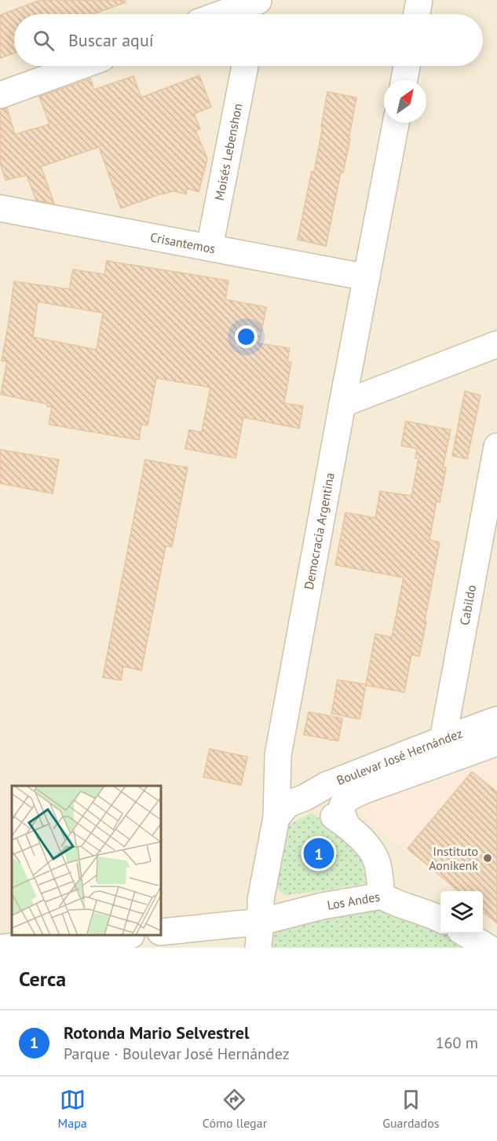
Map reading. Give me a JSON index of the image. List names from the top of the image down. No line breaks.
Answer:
{"streets":{"street":["Moisés Lebenshon","Crisantemos","Democracia Argentina","Cabildo","Boulevar José Hernández","Los Andes"]},"crossings":[["Moisés Lebenshon","Crisantemos"],["Crisantemos","Democracia Argentina"],["Democracia Argentina","Boulevar José Hernández"],["Democracia Argentina","Los Andes"],["Cabildo","Boulevar José Hernández"]],"places":["Instituto Aonikenk"],"north":"top right","page":{"search":"Buscar aquí","pins":"1","heading":"Cerca","list":[{"mark":"1","name":"Rotonda Mario Selvestrel","note":"Parque · Boulevar José Hernández","value":"160 m"}],"nav":["Mapa","Cómo llegar","Guardados"]}}
